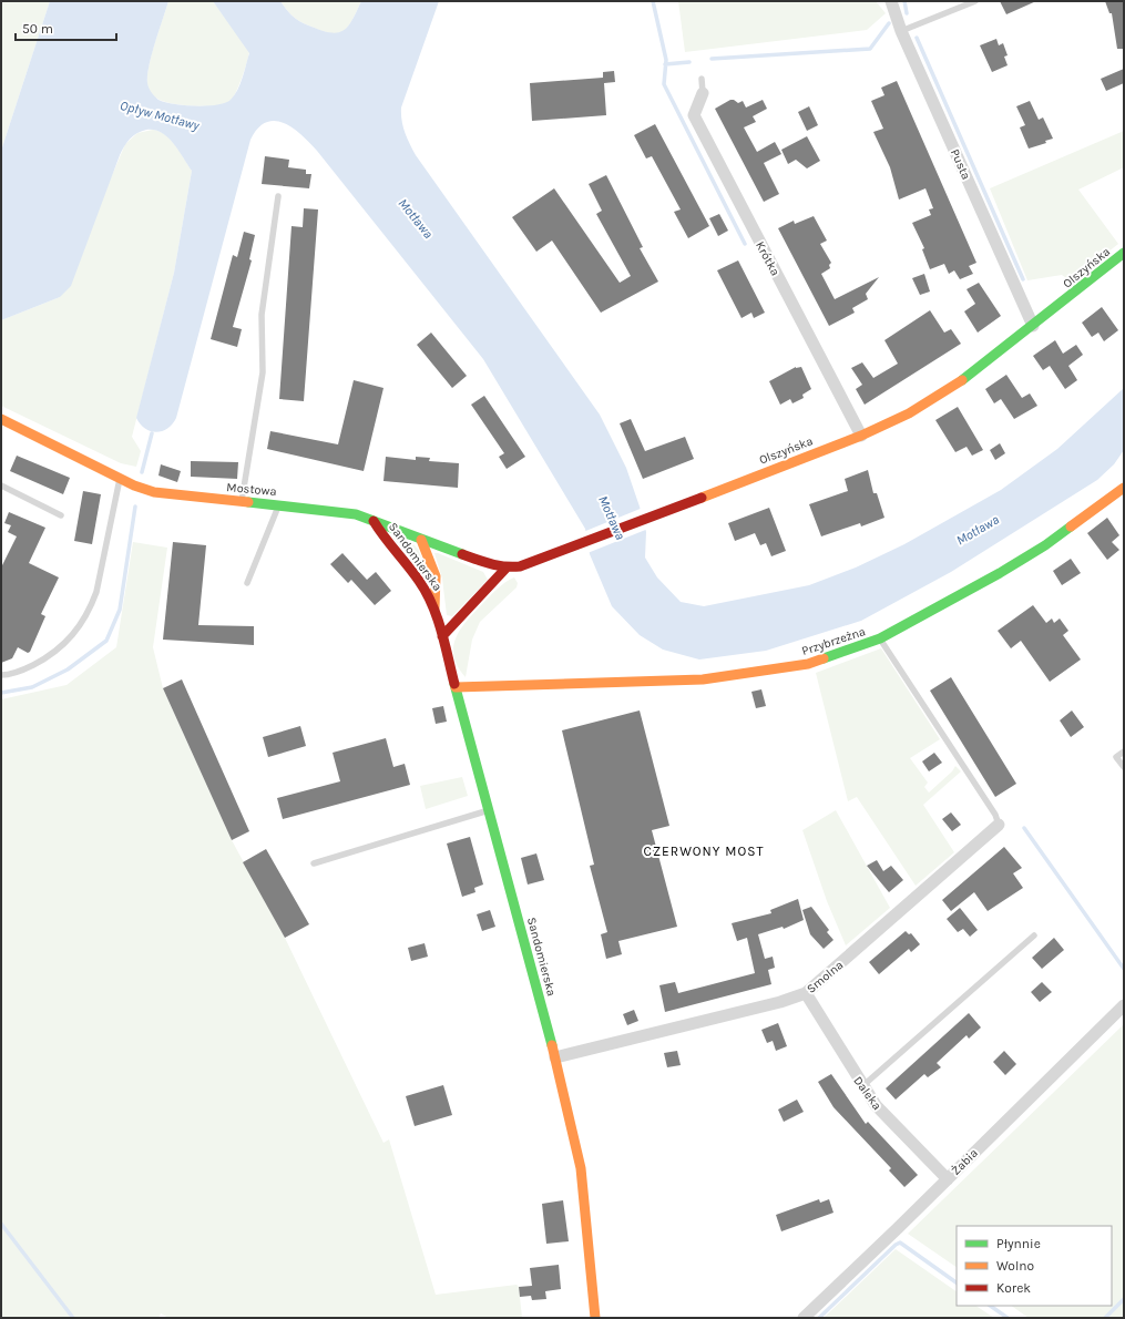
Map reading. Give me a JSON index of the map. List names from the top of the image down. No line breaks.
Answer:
{"streets":{"street":["Pusta","Krótka","Olszyńska","Mostowa","Sandomierska","Przybrzeżna","Smolna","Daleka","Żabia"]},"crossings":[["Pusta","Olszyńska"],["Krótka","Olszyńska"],["Olszyńska","Mostowa"],["Mostowa","Sandomierska"],["Sandomierska","Przybrzeżna"],["Sandomierska","Smolna"],["Smolna","Daleka"],["Daleka","Żabia"]],"districts":["CZERWONY MOST"],"water":["Opływ Motławy","Motława"],"legend":["Płynnie","Wolno","Korek"],"scale_bar":"50 m"}
